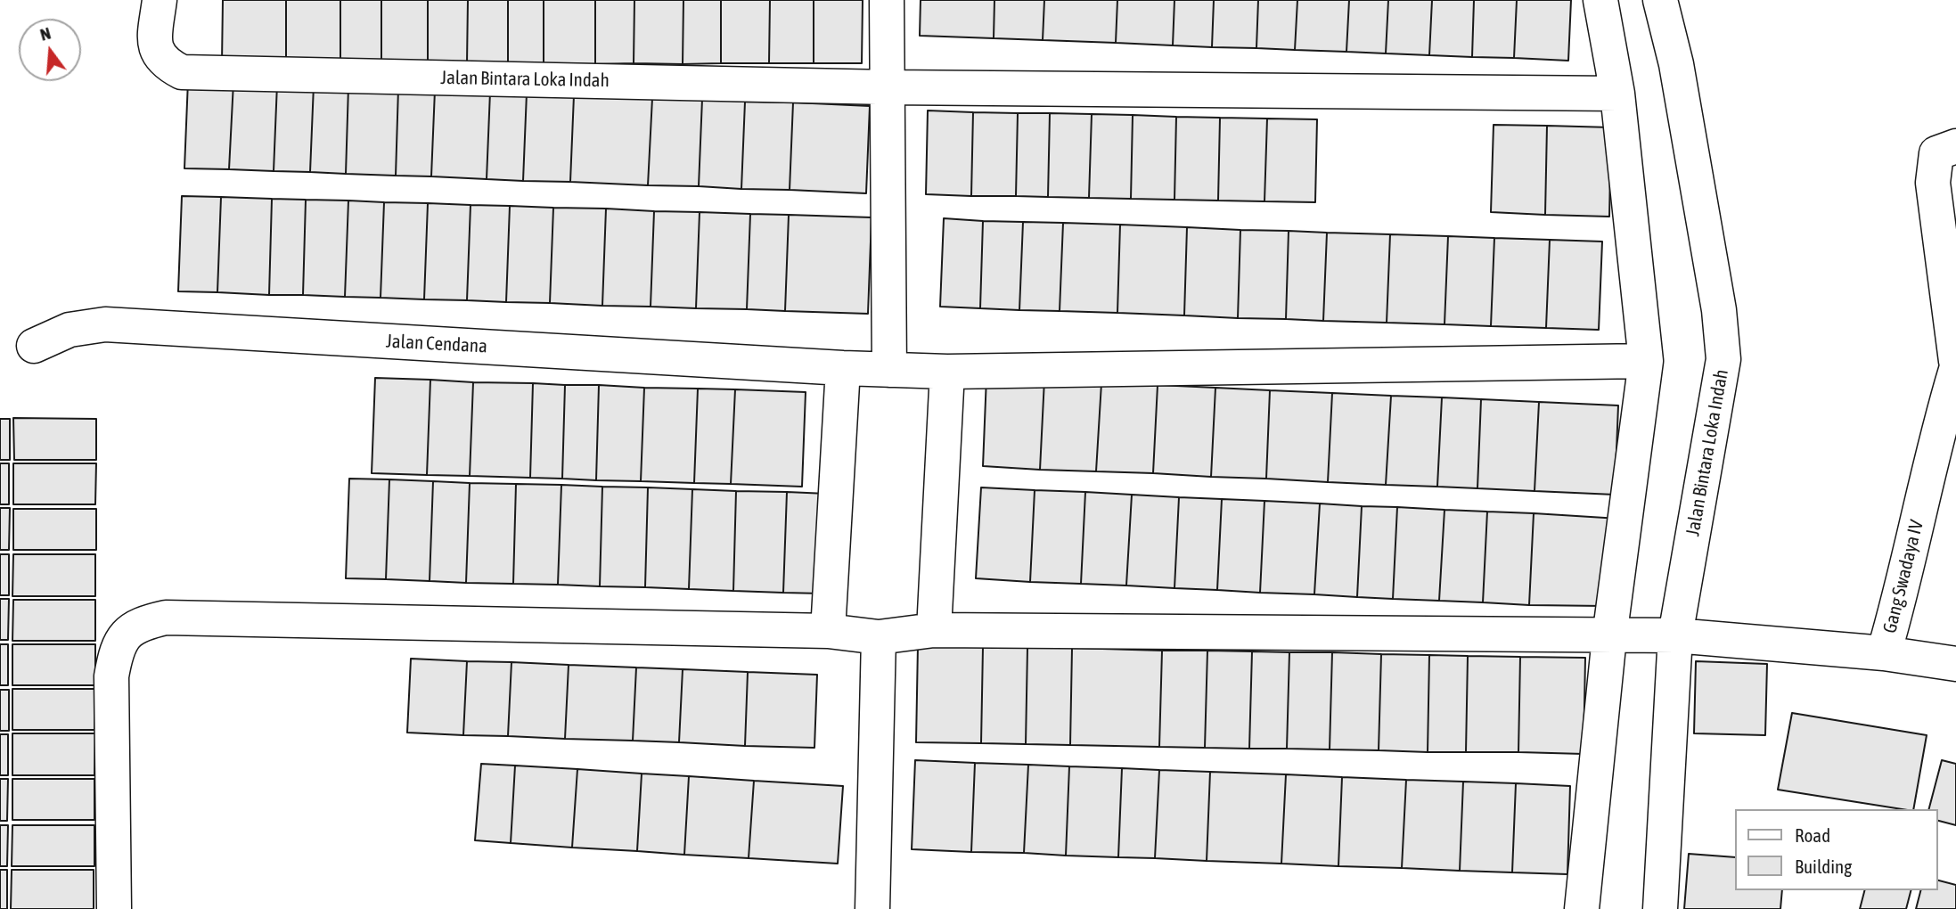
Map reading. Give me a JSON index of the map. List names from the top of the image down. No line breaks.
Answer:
{"streets":{"street":["Jalan Bintara Loka Indah","Jalan Cendana","Gang Swadaya IV"]},"crossings":[["Jalan Bintara Loka Indah","Gang Swadaya IV"]],"legend":["Road","Building"],"north":"top"}
